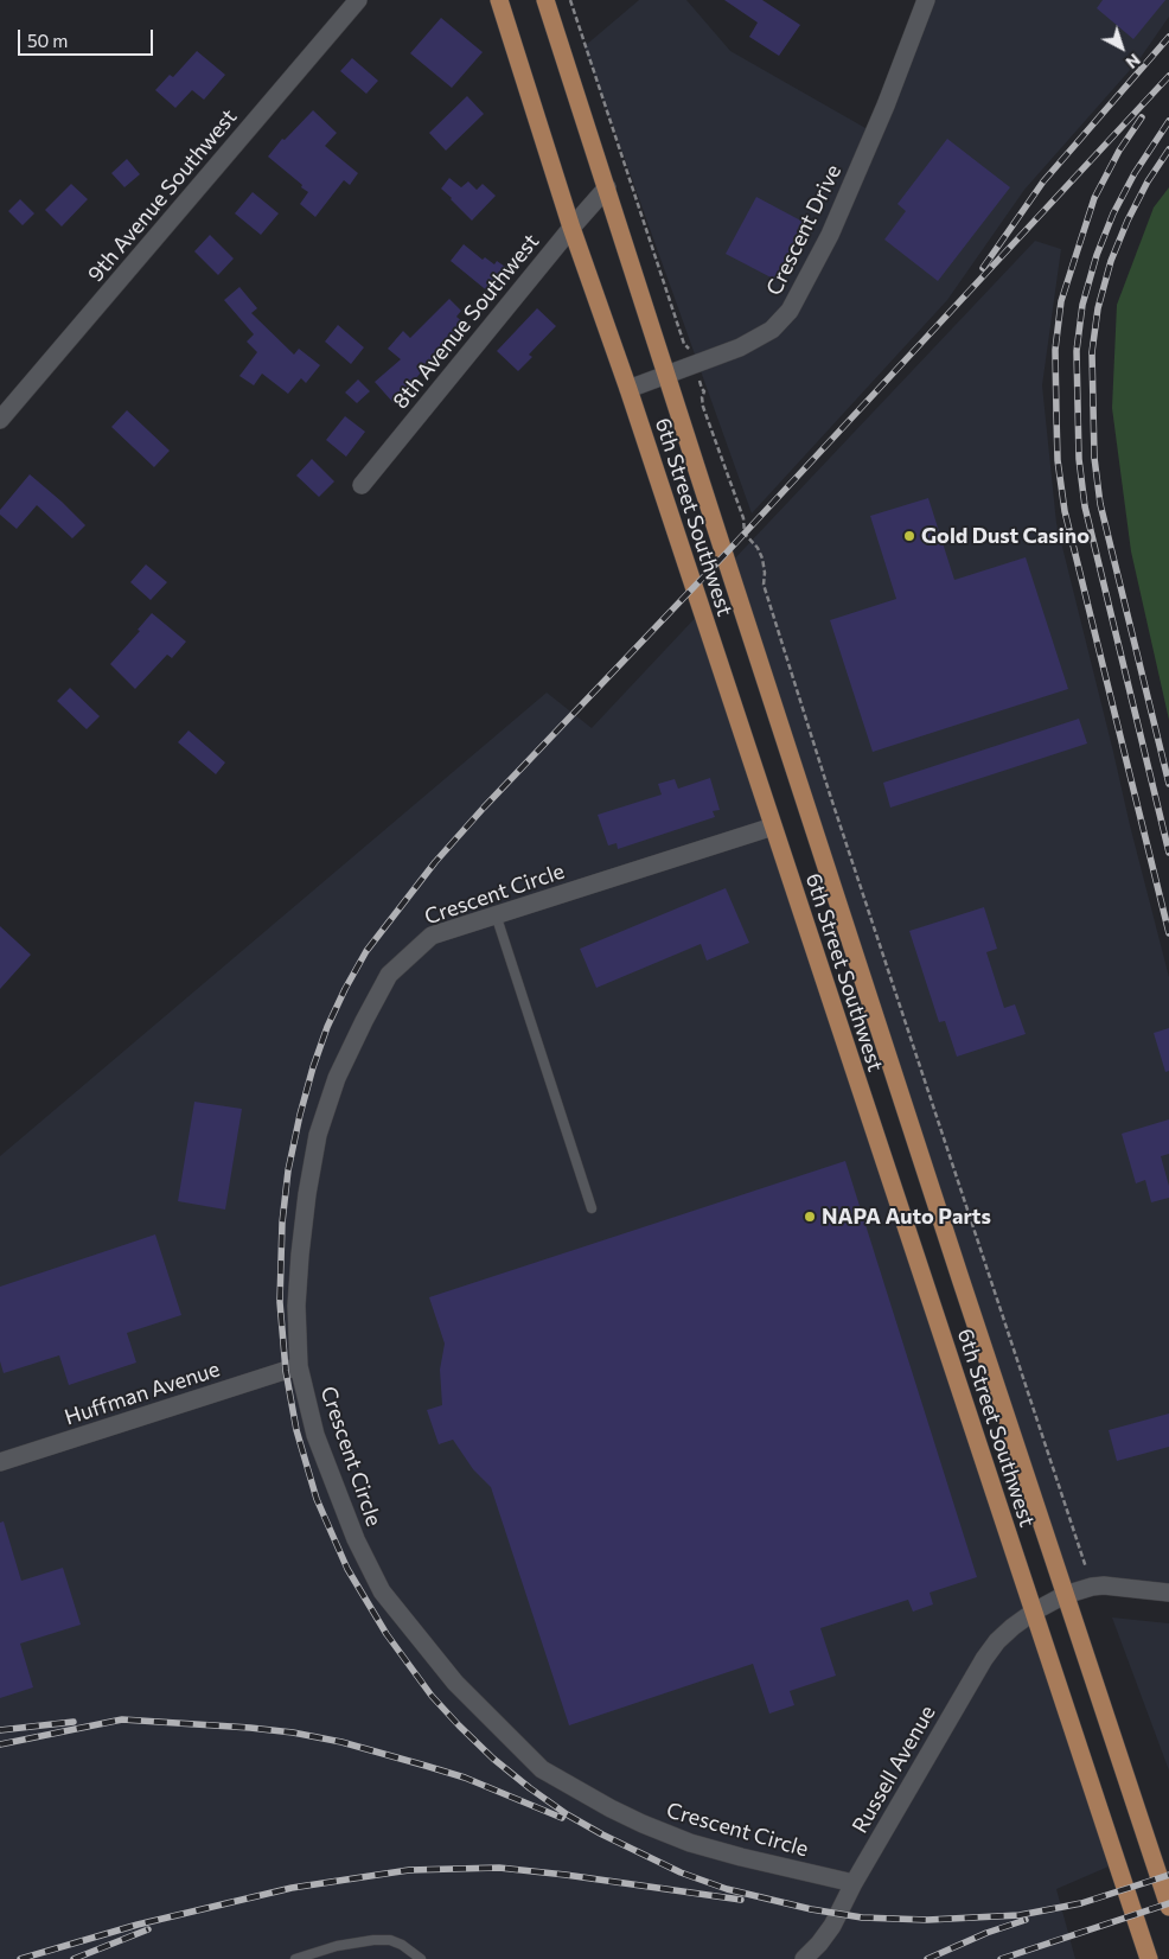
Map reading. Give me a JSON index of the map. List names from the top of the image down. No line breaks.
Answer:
{"streets":{"main road":["6th Street Southwest"],"street":["9th Avenue Southwest","Crescent Drive","8th Avenue Southwest","Crescent Circle","Huffman Avenue","Russell Avenue"]},"crossings":[["Crescent Drive","6th Street Southwest"],["8th Avenue Southwest","6th Street Southwest"],["6th Street Southwest","Crescent Circle"],["6th Street Southwest","Russell Avenue"],["Crescent Circle","Huffman Avenue"],["Crescent Circle","Russell Avenue"]],"places":["Gold Dust Casino","NAPA Auto Parts"],"scale_bar":"50 m","north":"bottom right"}
